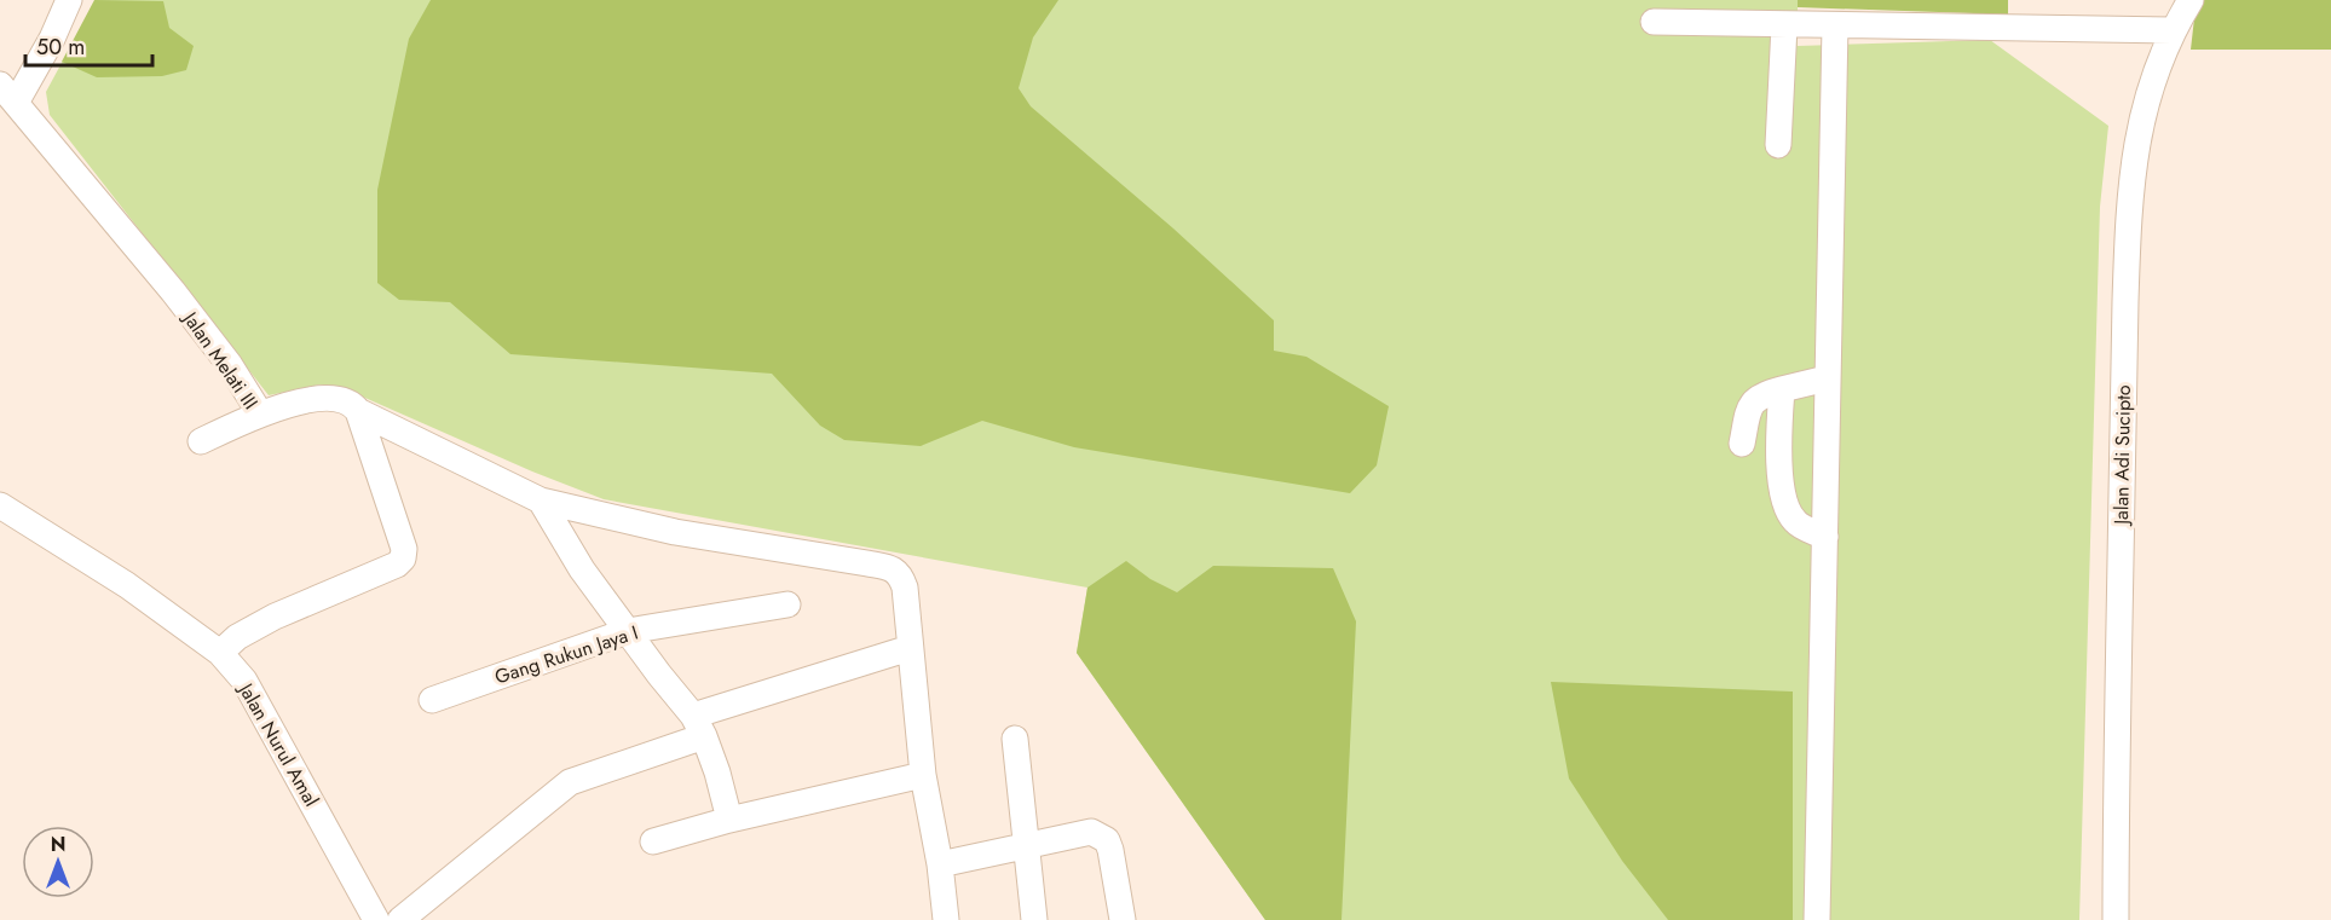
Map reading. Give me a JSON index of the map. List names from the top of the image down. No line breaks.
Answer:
{"streets":{"street":["Jalan Melati III","Jalan Adi Sucipto","Gang Rukun Jaya I","Jalan Nurul Amal"]},"scale_bar":"50 m","north":"top"}
